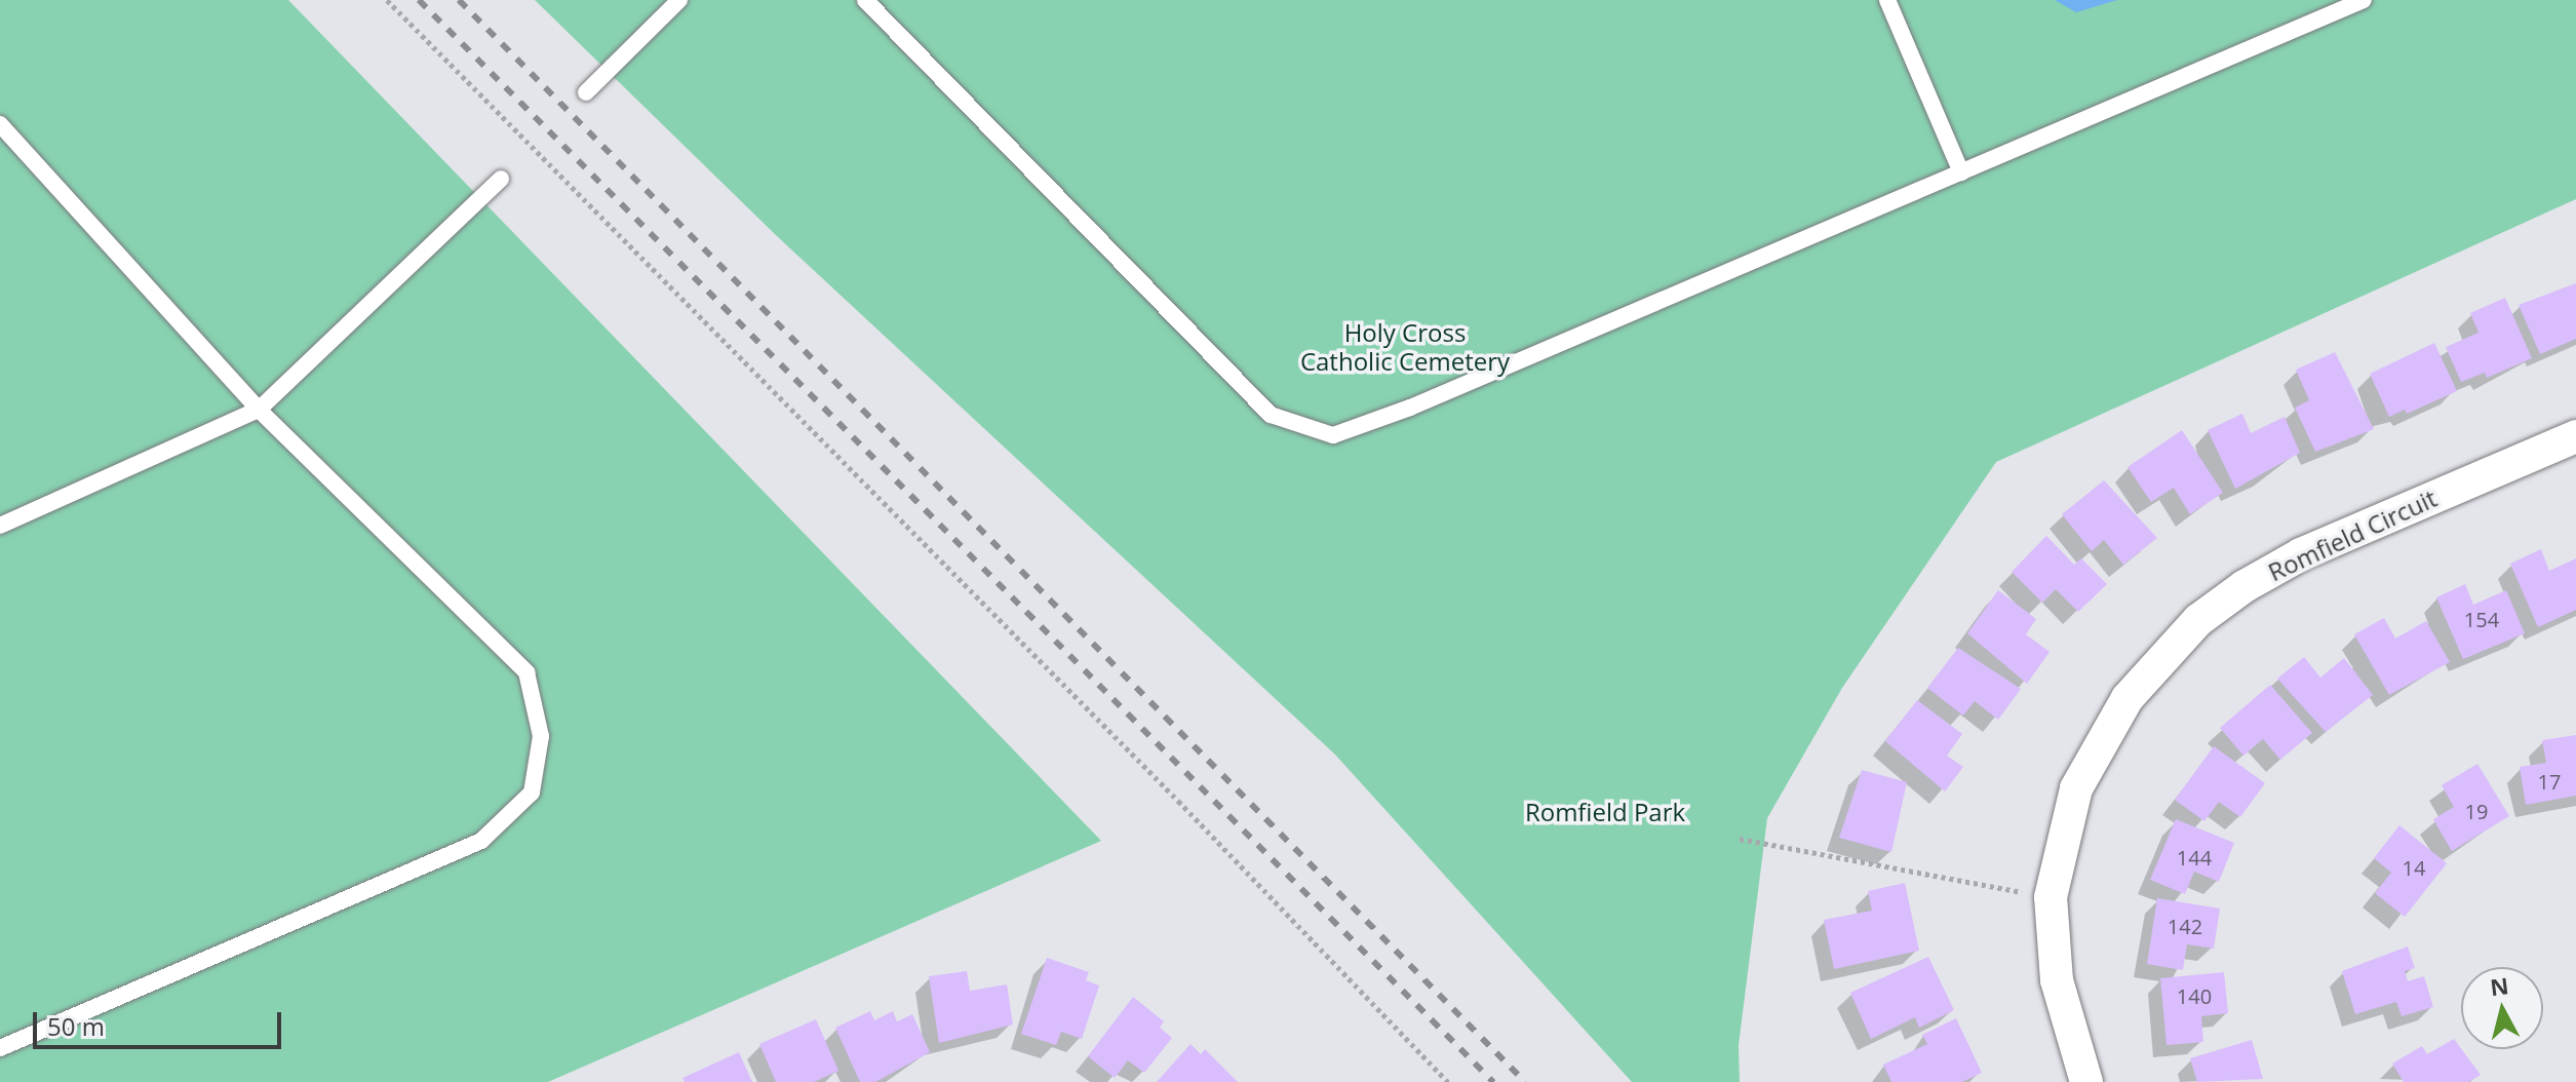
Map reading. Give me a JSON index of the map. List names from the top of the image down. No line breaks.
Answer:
{"streets":{"street":["Romfield Circuit"]},"parks":["Holy Cross Catholic Cemetery","Romfield Park"],"house_numbers":["154","17","19","144","14","142","140"],"scale_bar":"50 m","north":"top"}
